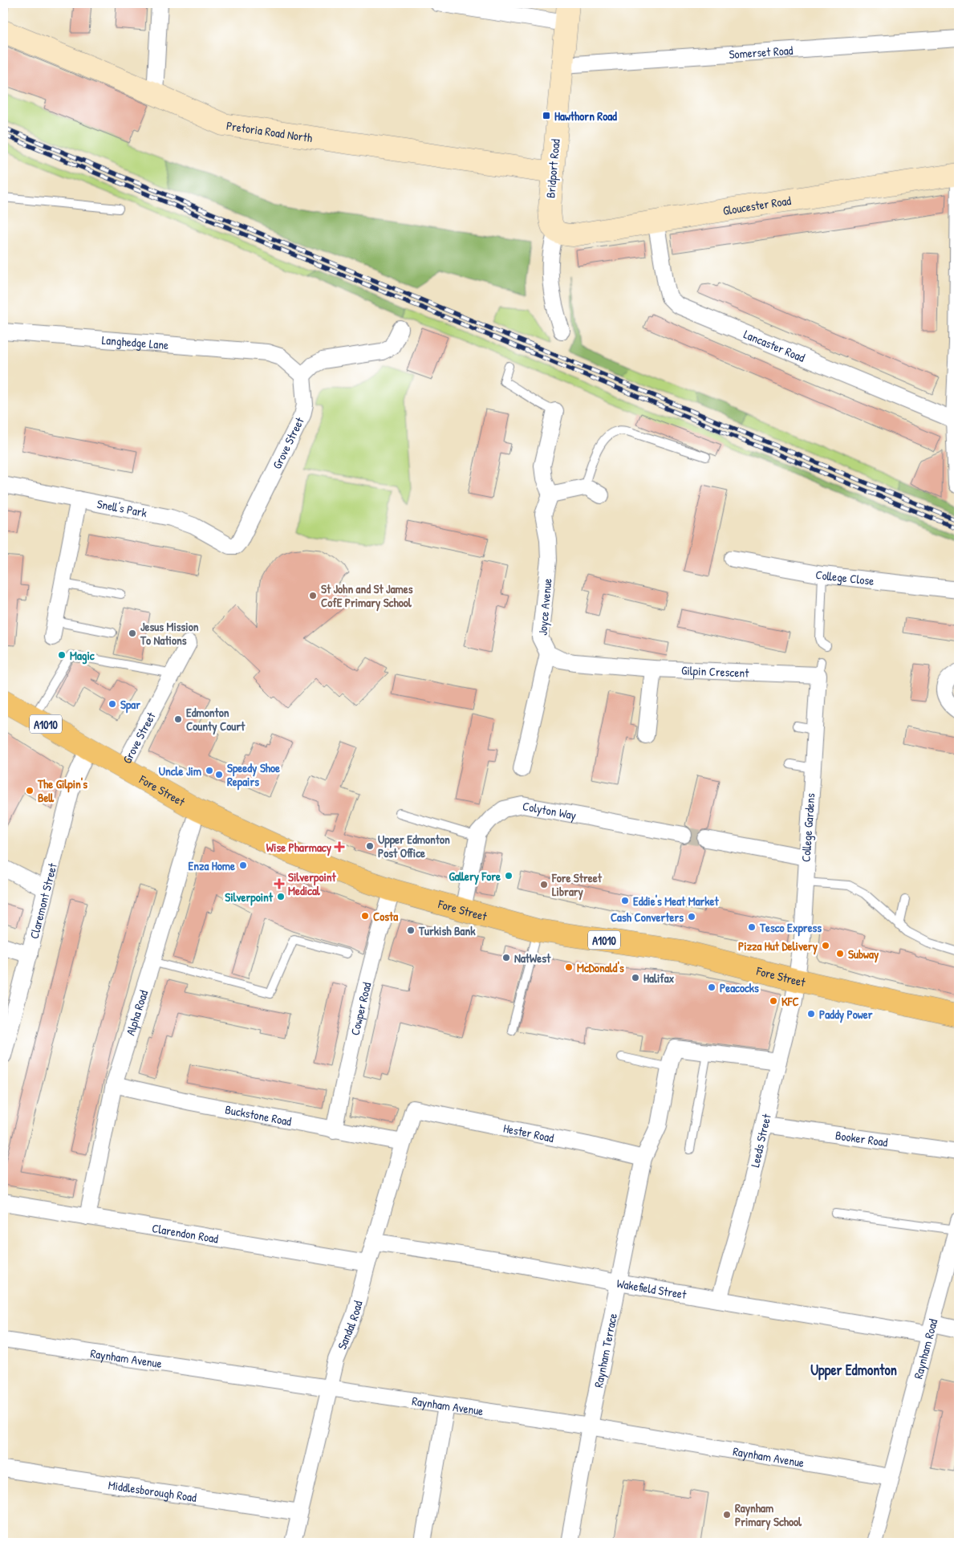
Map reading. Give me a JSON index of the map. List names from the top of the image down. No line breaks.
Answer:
{"streets":{"main road":["A1010","Fore Street"],"street":["Somerset Road","Pretoria Road North","Bridport Road","Gloucester Road","Langhedge Lane","Lancaster Road","Grove Street","Snell's Park","College Close","Joyce Avenue","Gilpin Crescent","Colyton Way","College Gardens","Claremont Street","Cowper Road","Alpha Road","Buckstone Road","Hester Road","Booker Road","Leeds Street","Clarendon Road","Wakefield Street","Sandal Road","Raynham Road","Raynham Terrace","Raynham Avenue","Middlesborough Road"]},"crossings":[["Somerset Road","Bridport Road"],["Pretoria Road North","Bridport Road"],["Bridport Road","Gloucester Road"],["Gloucester Road","Lancaster Road"],["Langhedge Lane","Grove Street"],["Grove Street","Snell's Park"],["Grove Street","Fore Street"],["Joyce Avenue","Gilpin Crescent"],["Gilpin Crescent","College Gardens"],["Fore Street","Colyton Way"],["Fore Street","College Gardens"],["Fore Street","Claremont Street"],["Fore Street","Cowper Road"],["Fore Street","Alpha Road"],["Fore Street","Leeds Street"],["College Gardens","Leeds Street"],["Cowper Road","Buckstone Road"],["Alpha Road","Buckstone Road"],["Alpha Road","Clarendon Road"],["Buckstone Road","Sandal Road"],["Hester Road","Sandal Road"],["Hester Road","Raynham Terrace"],["Booker Road","Leeds Street"],["Leeds Street","Wakefield Street"],["Clarendon Road","Sandal Road"],["Wakefield Street","Sandal Road"],["Wakefield Street","Raynham Road"],["Wakefield Street","Raynham Terrace"],["Sandal Road","Raynham Avenue"],["Sandal Road","Middlesborough Road"],["Raynham Road","Raynham Avenue"],["Raynham Terrace","Raynham Avenue"]],"districts":["Upper Edmonton"],"places":{"transit":["Hawthorn Road"],"other":["St John and St James CofE Primary School","Jesus Mission To Nations","Magic","Spar","Edmonton County Court","Uncle Jim","Speedy Shoe Repairs","The Gilpin's Bell","Upper Edmonton Post Office","Enza Home","Gallery Fore","Fore Street Library","Silverpoint","Eddie's Meat Market","Costa","Cash Converters","Tesco Express","Turkish Bank","Pizza Hut Delivery","Subway","NatWest","McDonald's","Halifax","Peacocks","KFC","Paddy Power","Raynham Primary School"],"health":["Wise Pharmacy","Silverpoint Medical"]}}
